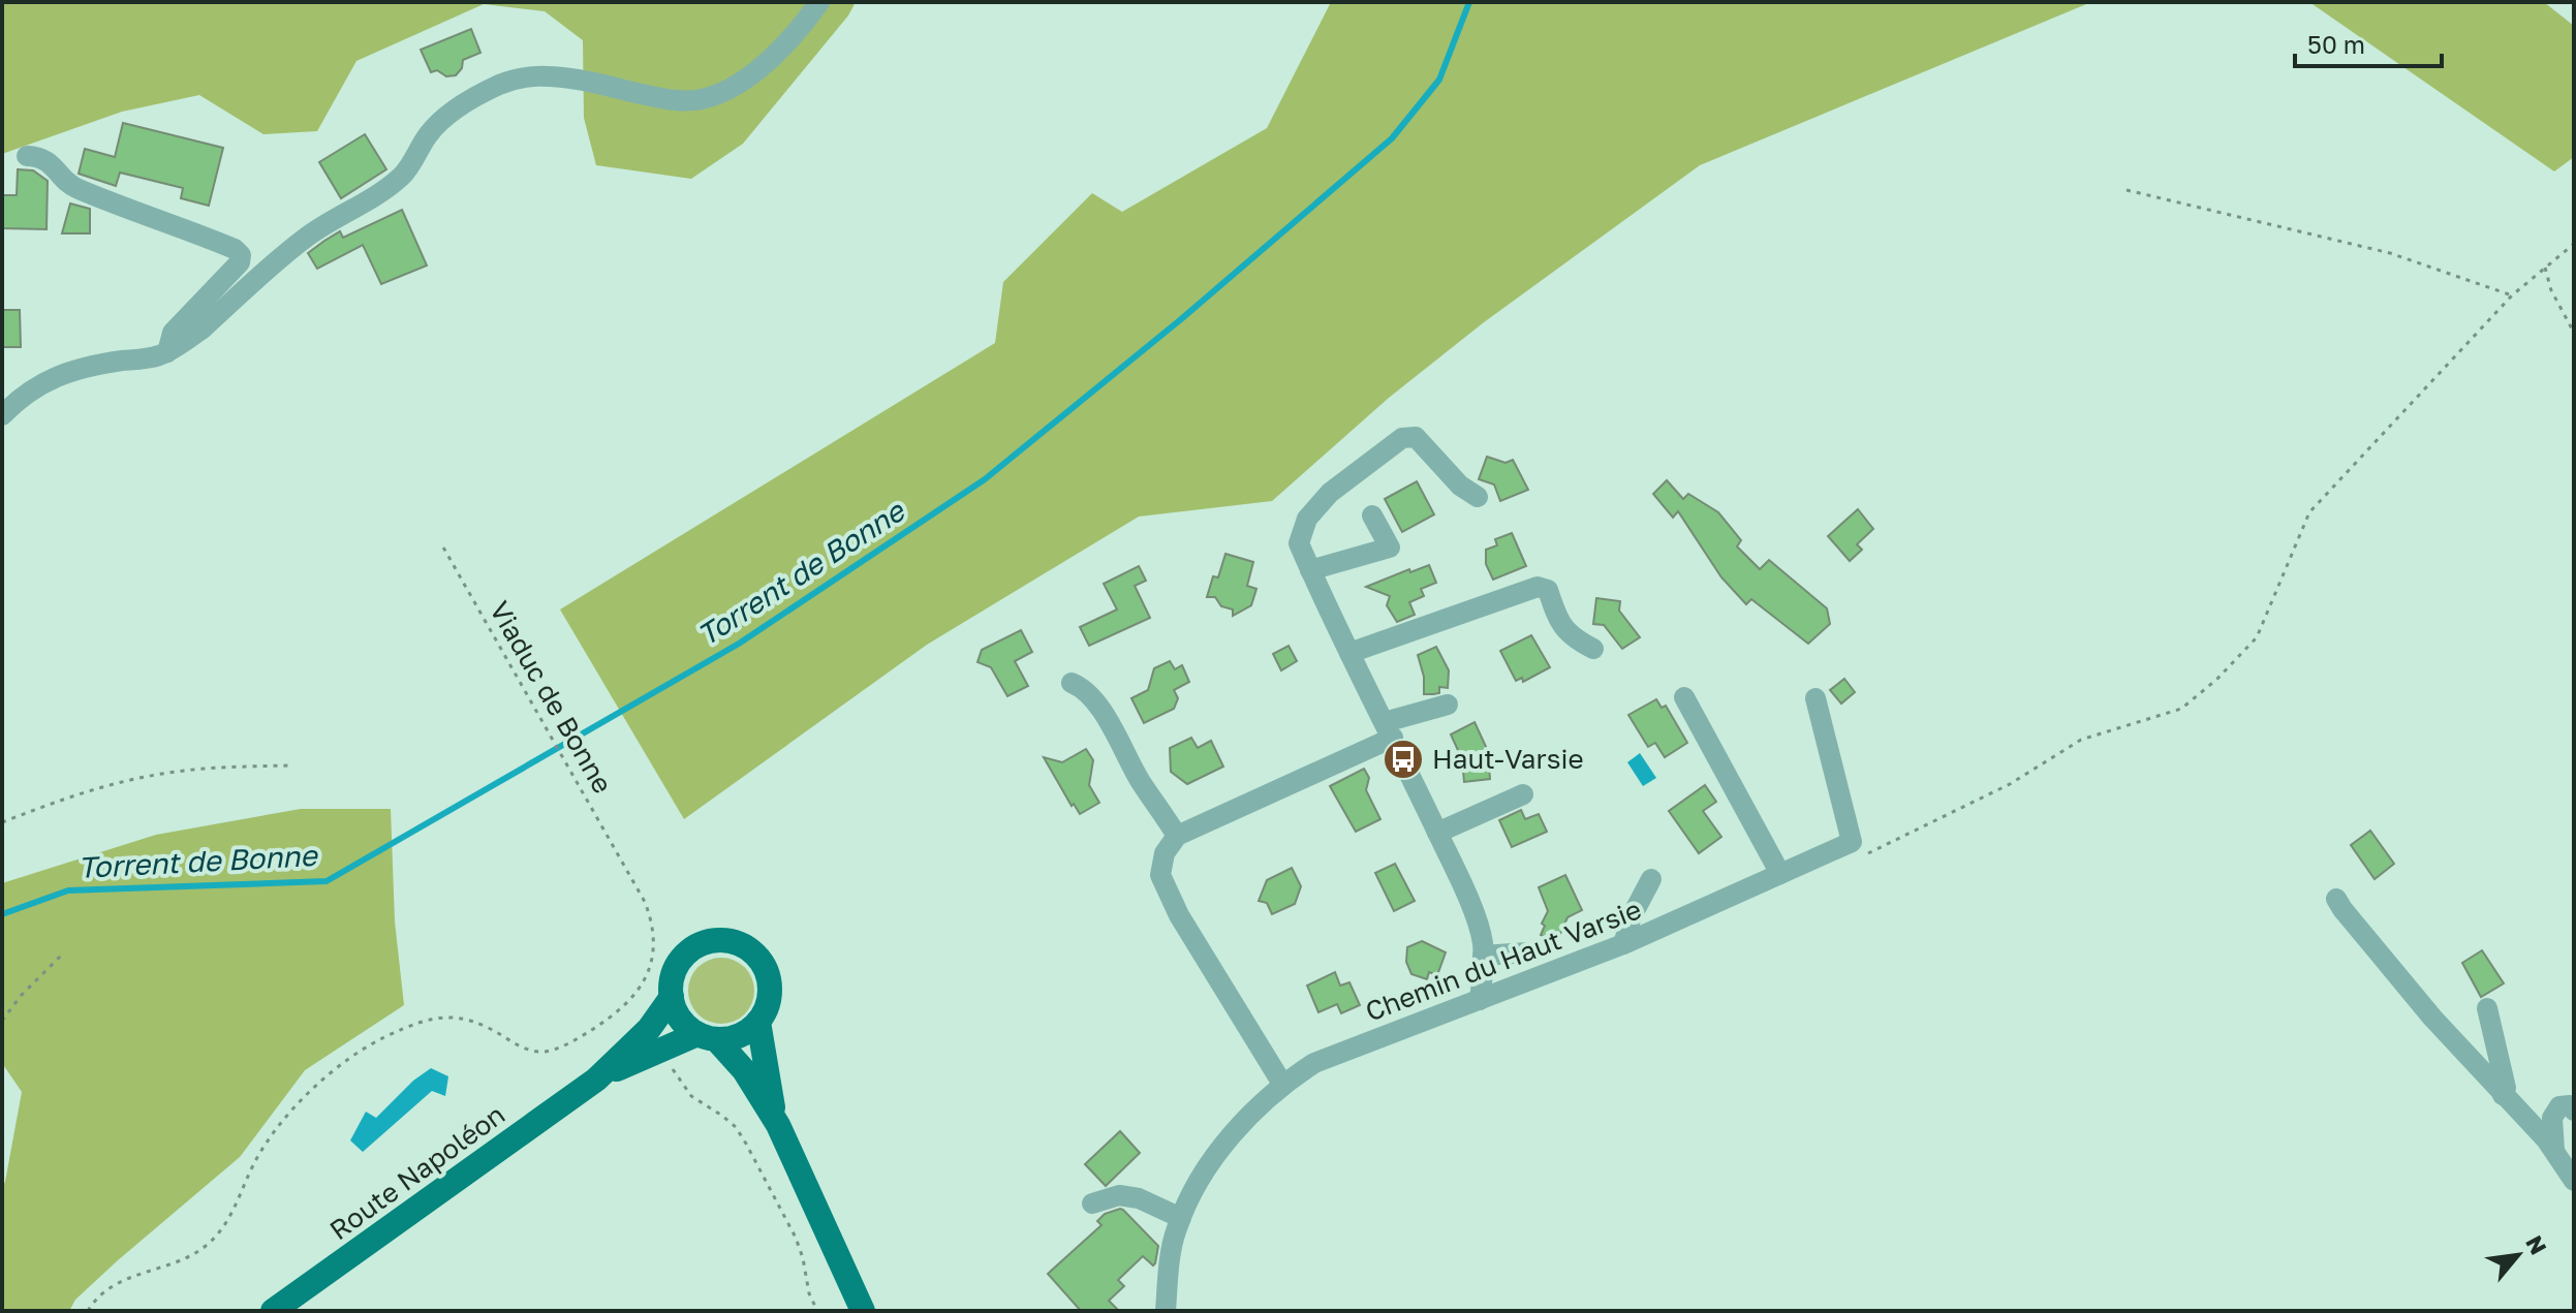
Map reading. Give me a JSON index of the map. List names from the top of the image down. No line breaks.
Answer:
{"streets":{"main road":["Route Napoléon"],"street":["Chemin du Haut Varsie"],"path":["Viaduc de Bonne"]},"water":["Torrent de Bonne"],"places":{"bus stop":["Haut-Varsie"]},"scale_bar":"50 m","north":"top right"}
